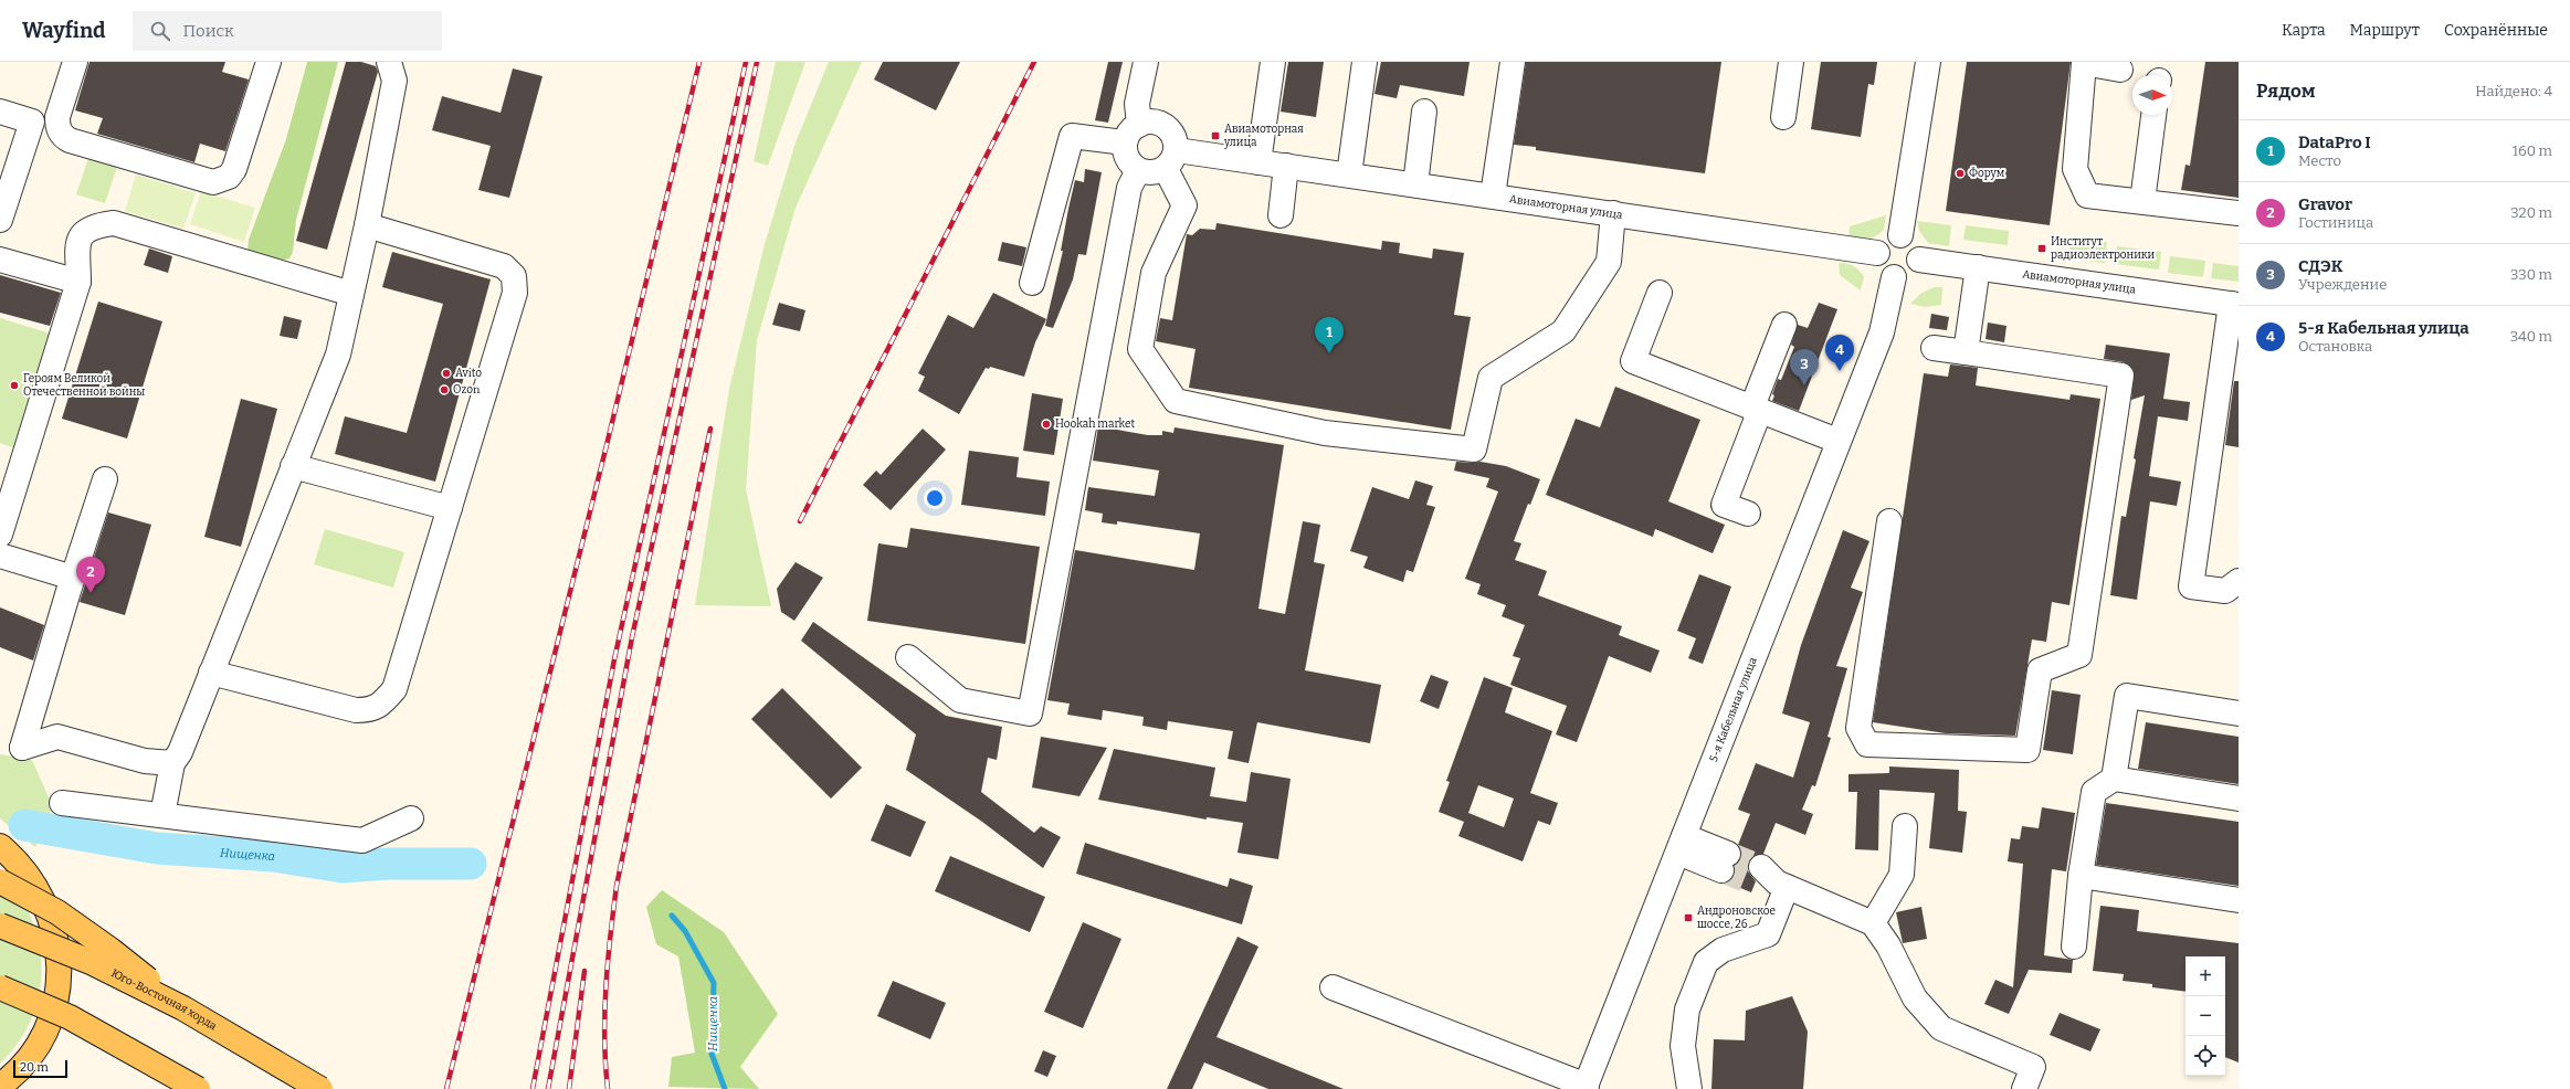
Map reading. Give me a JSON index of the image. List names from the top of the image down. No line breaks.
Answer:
{"streets":{"main road":["Юго-Восточная хорда"],"street":["Авиамоторная улица","5-я Кабельная улица"]},"crossings":[["Авиамоторная улица","5-я Кабельная улица"]],"water":["Нищенка"],"places":{"transit":["Авиамоторная улица","Институт радиоэлектроники","Андроновское шоссе, 26"],"other":["Форум","Avito","Героям Великой Отечественной войны","Ozon","Hookah market"]},"scale_bar":"20 m","north":"right","page":{"header":"Wayfind","search":"Поиск","nav":["Карта","Маршрут","Сохранённые"],"heading":["Рядом","Найдено: 4"],"list":[{"mark":"1","name":"DataPro I","note":"Место","value":"160 m"},{"mark":"2","name":"Gravor","note":"Гостиница","value":"320 m"},{"mark":"3","name":"СДЭК","note":"Учреждение","value":"330 m"},{"mark":"4","name":"5-я Кабельная улица","note":"Остановка","value":"340 m"}],"pins":["1","4","3","2"],"map_buttons":["+","−"],"scale":"20 m"}}
